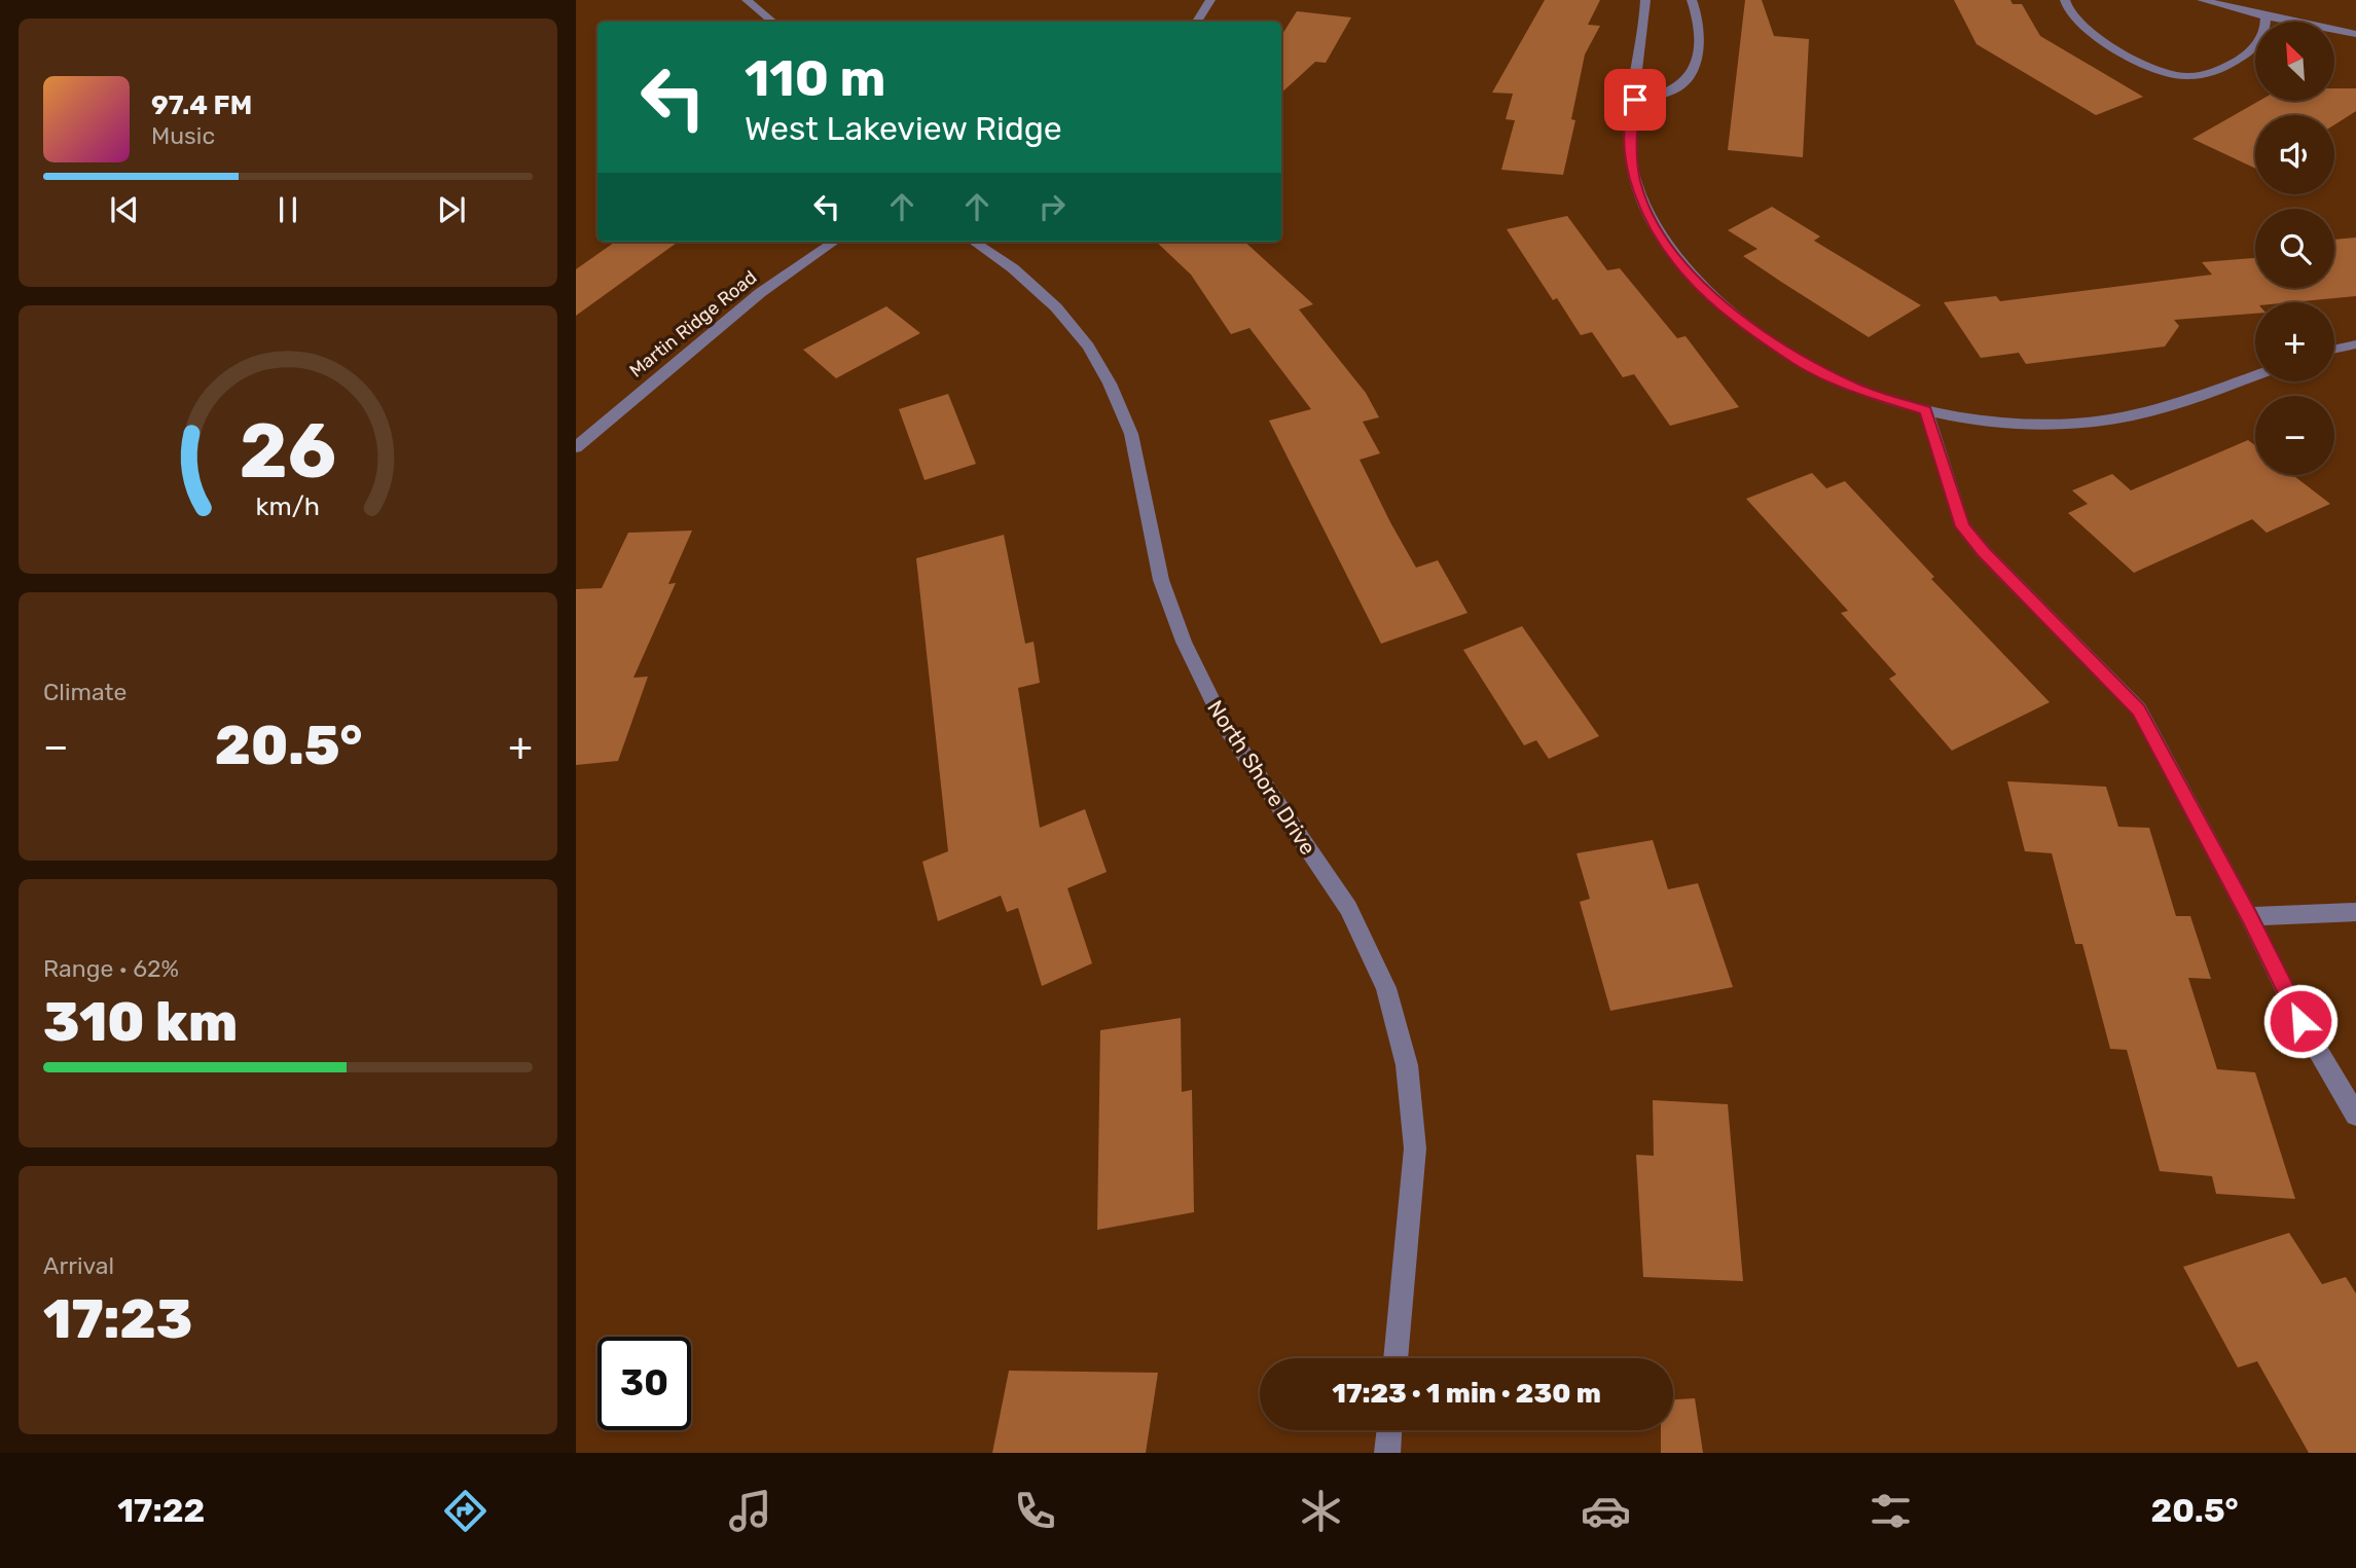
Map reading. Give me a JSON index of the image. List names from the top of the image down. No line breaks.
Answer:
{"streets":{"street":["Martin Ridge Road","North Shore Drive"]},"north":"top left","page":{"map_buttons":["+","−"],"turn":["110 m","West Lakeview Ridge"],"song":["97.4 FM","Music"],"tile":["Climate",["Range · 62%","310 km"],["Arrival","17:23"]],"heat":["−","20.5°","+"],"limit":"30","trip":"17:23 · 1 min · 230 m","tabs":["17:22","20.5°"],"gauge":["26","km/h"]}}
